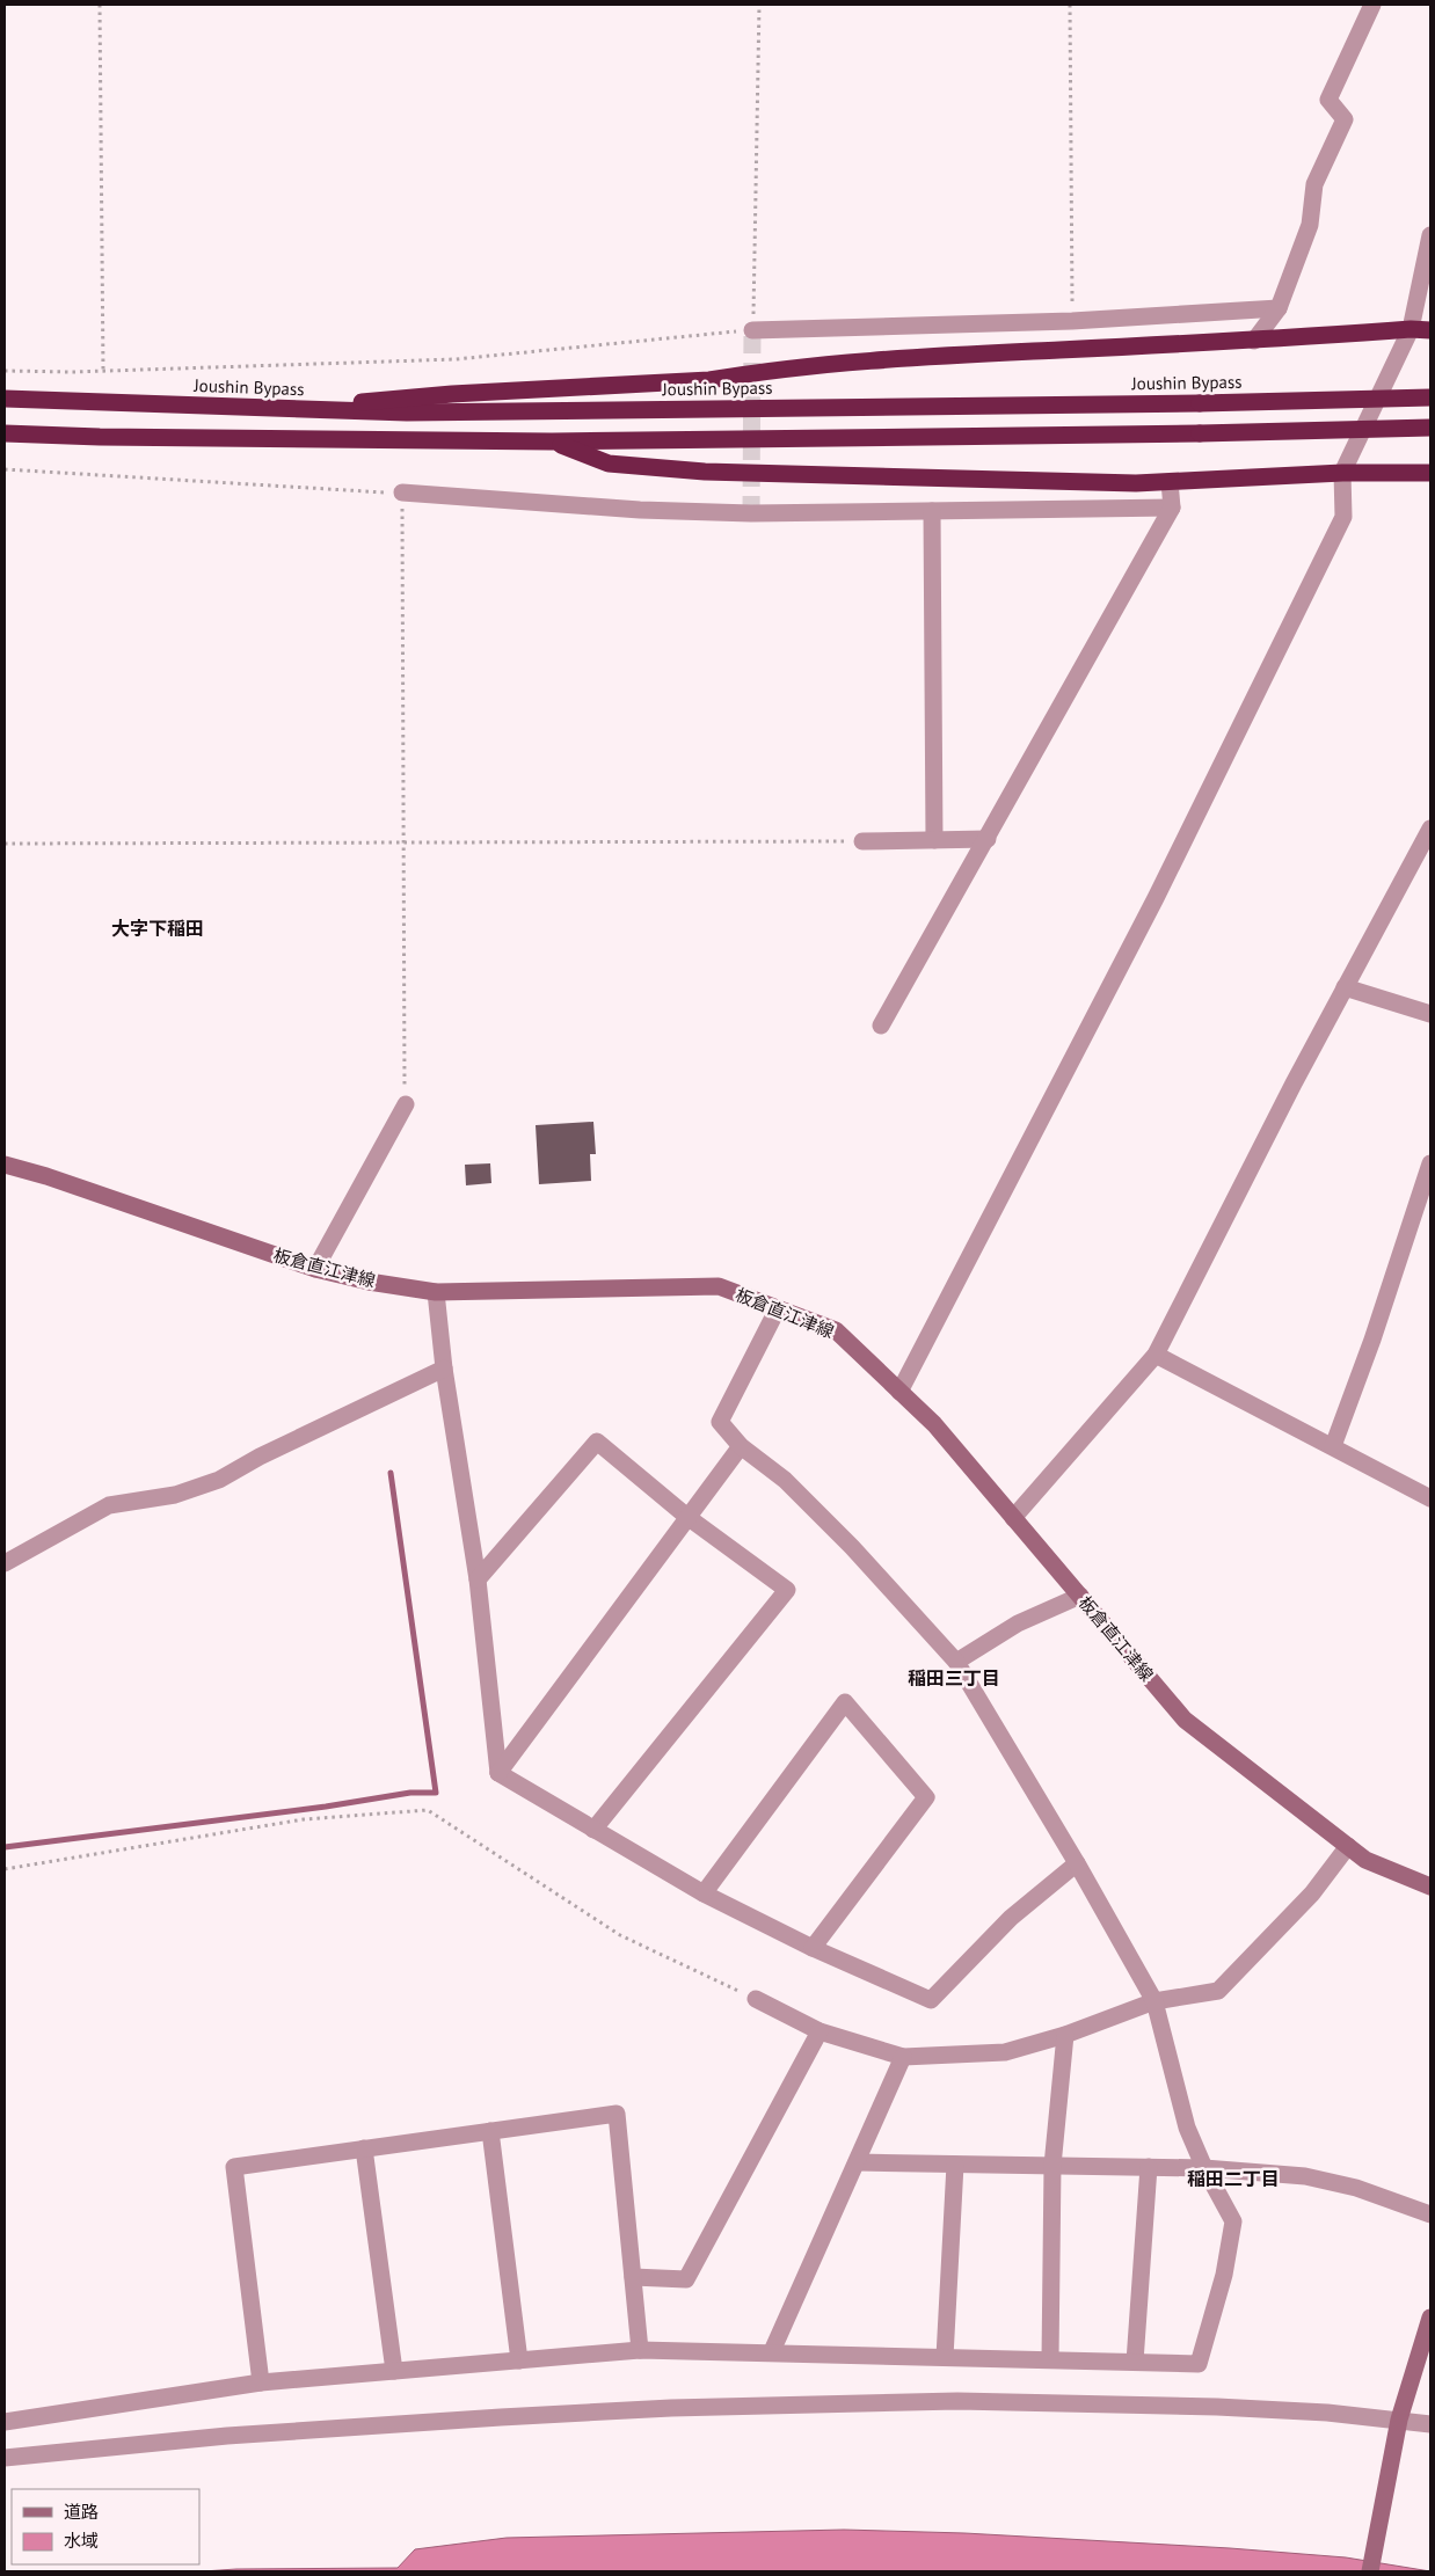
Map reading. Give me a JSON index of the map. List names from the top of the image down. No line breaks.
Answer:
{"streets":{"highway":["Joushin Bypass"],"main road":["板倉直江津線"]},"districts":["大字下稲田","稲田三丁目","稲田二丁目"],"legend":["道路","水域"]}
